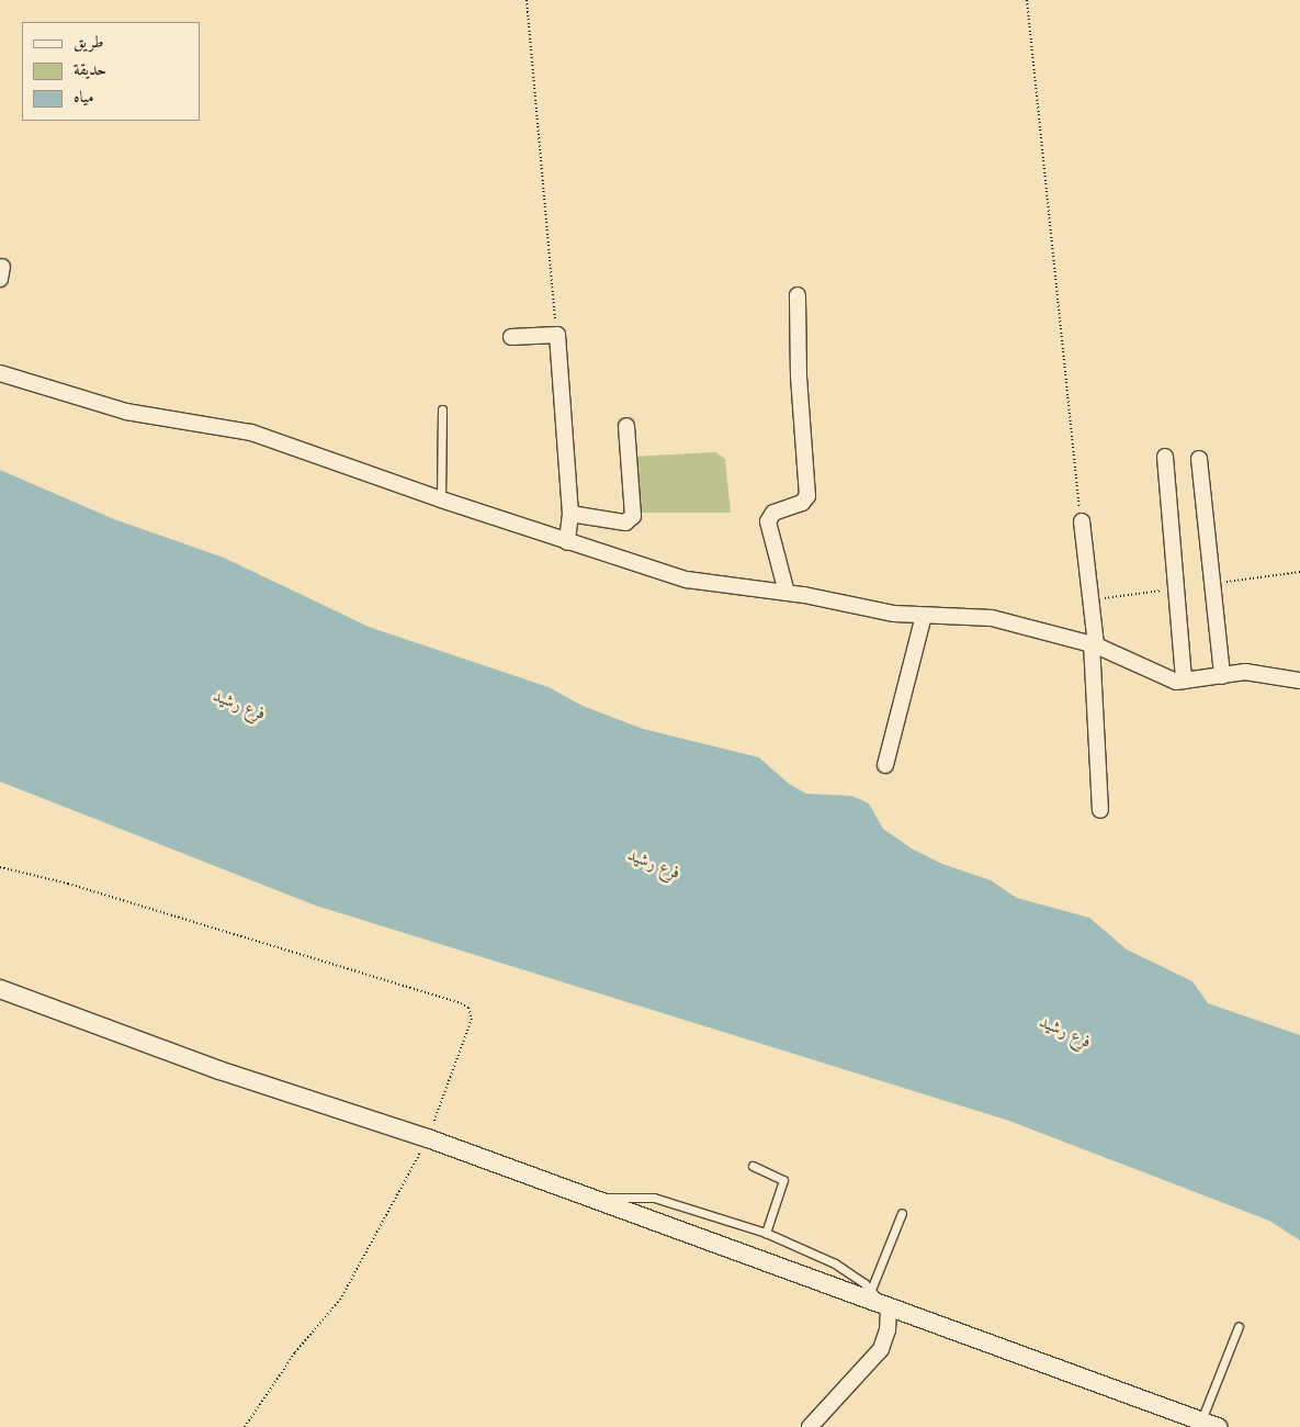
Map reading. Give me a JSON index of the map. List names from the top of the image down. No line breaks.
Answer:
{"water":["فرع رشيد"],"legend":["طريق","حديقة","مياه"]}
